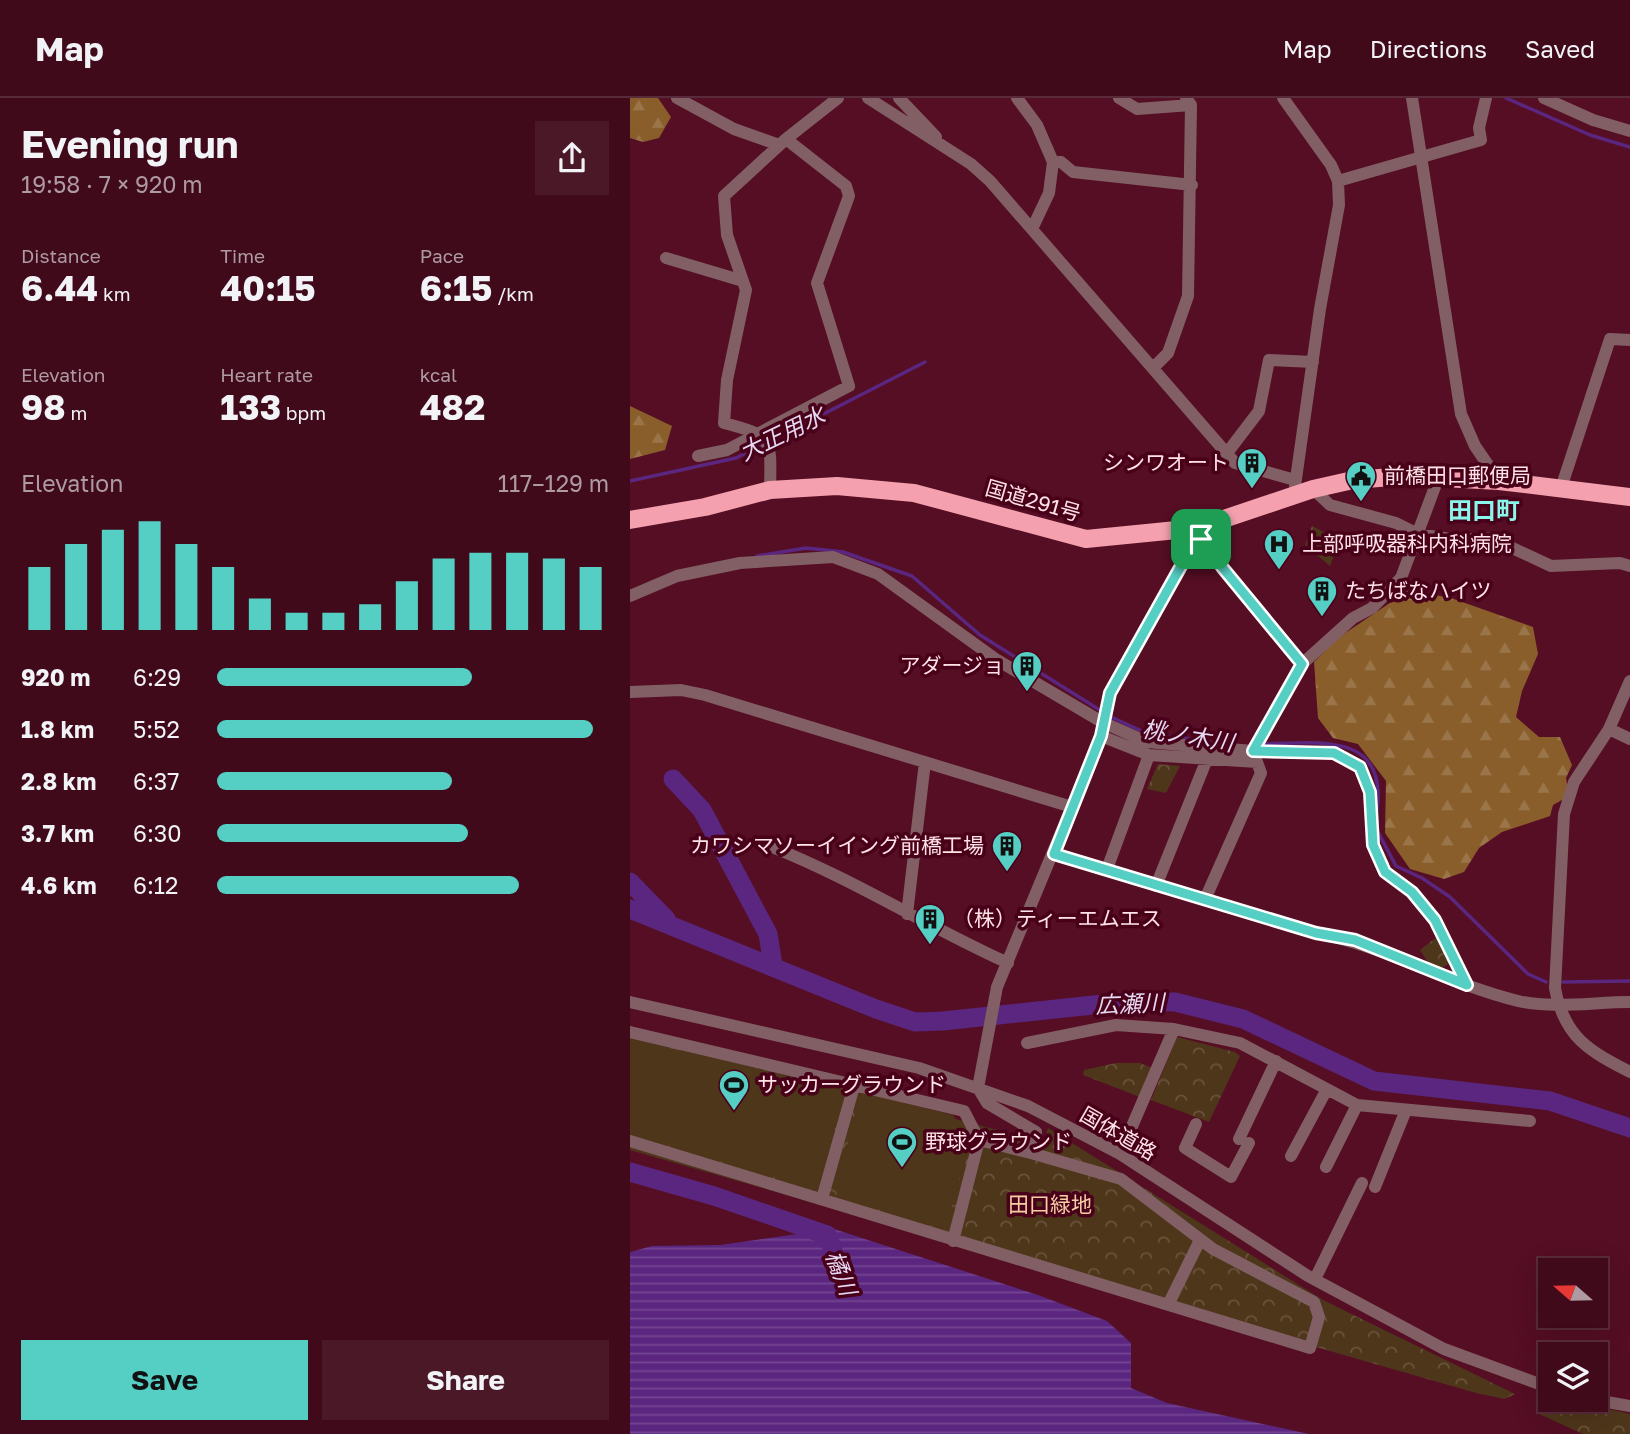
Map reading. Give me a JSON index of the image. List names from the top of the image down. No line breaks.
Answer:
{"streets":{"highway":["国道291号"],"street":["国体道路"]},"districts":["田口町"],"water":["大正用水","桃ノ木川","広瀬川","橘川"],"parks":["田口緑地"],"places":{"building":["シンワオート","たちばなハイツ","アダージョ","カワシマソーイイング前橋工場","（株）ティーエムエス"],"public building":["前橋田口郵便局"],"hospital":["上部呼吸器科内科病院"],"sports":["サッカーグラウンド","野球グラウンド"]},"north":"left","page":{"header":"Map","nav":["Map","Directions","Saved"],"heading":["Evening run","19:58 · 7 × 920 m"],"stats":[["Distance","6.44 km"],["Time","40:15"],["Pace","6:15 /km"],["Elevation","98 m"],["Heart rate","133 bpm"],["kcal","482"]],"chart":["Elevation","117–129 m"],"list":[{"name":"920 m","note":"6:29"},{"name":"1.8 km","note":"5:52"},{"name":"2.8 km","note":"6:37"},{"name":"3.7 km","note":"6:30"},{"name":"4.6 km","note":"6:12"}],"buttons":["Save","Share"]}}
